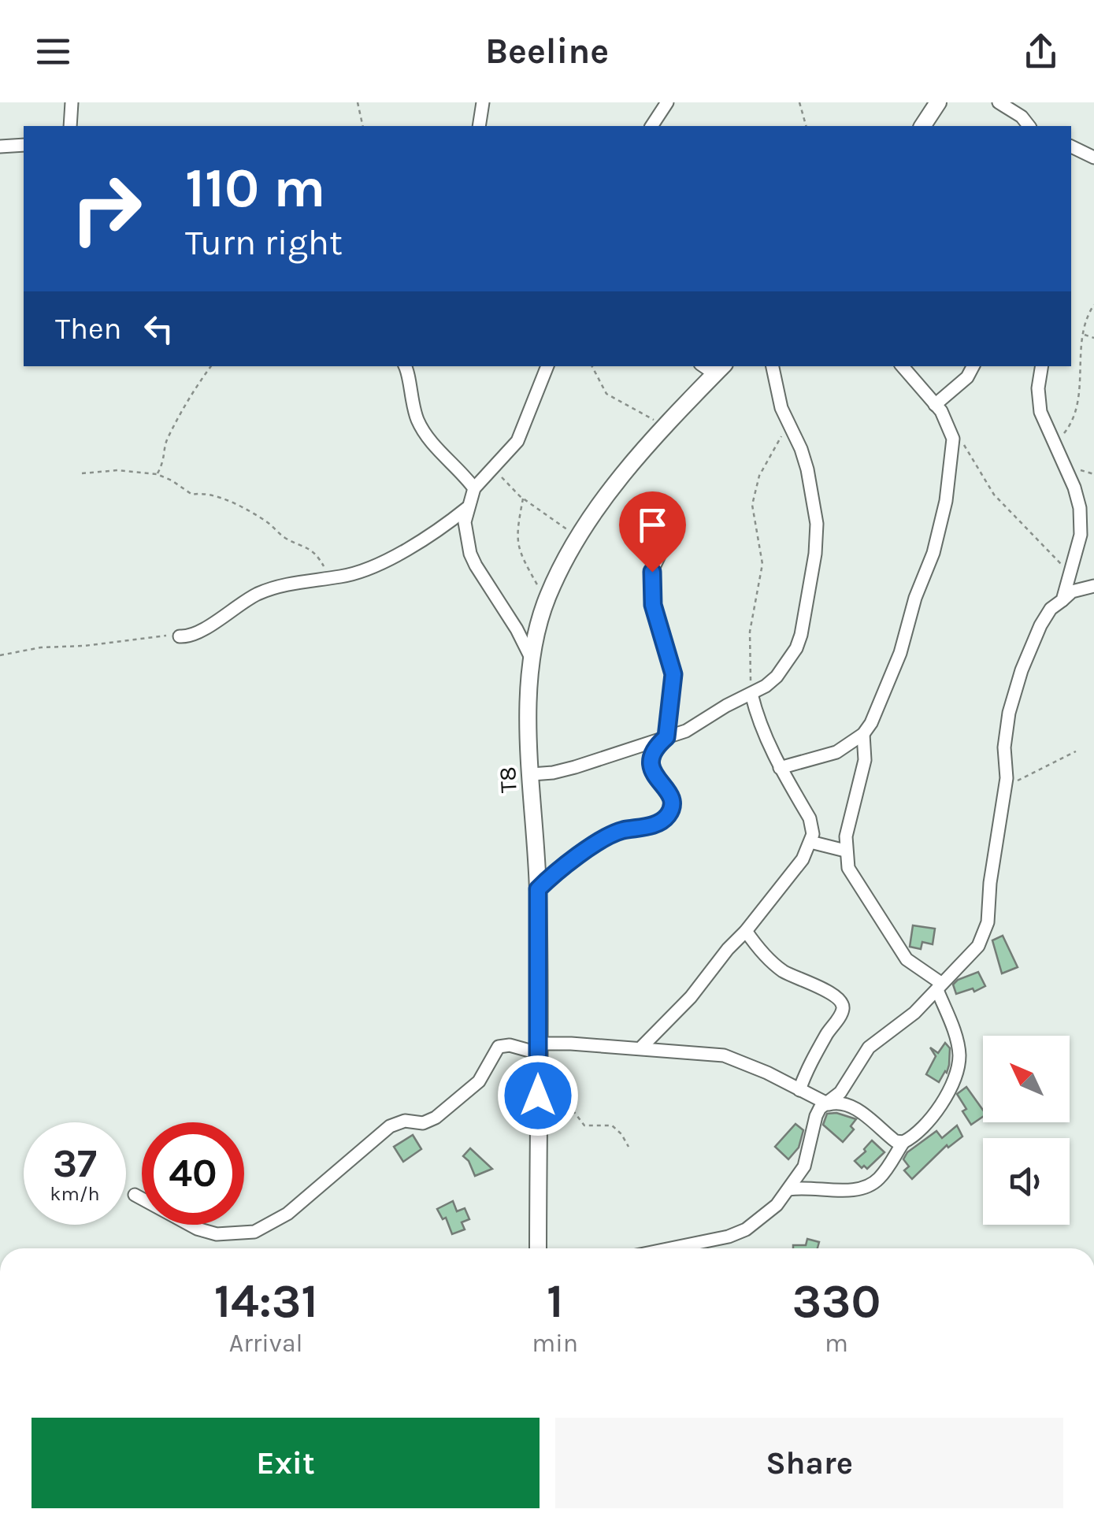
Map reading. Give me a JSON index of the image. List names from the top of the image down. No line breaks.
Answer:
{"streets":{"street":["T8"]},"north":"top left","page":{"header":"Beeline","turn":["110 m","Turn right"],"then":"Then","speed":"37 km/h","limit":"40","eta":["14:31","Arrival","1","min","330","m"],"buttons":["Exit","Share"]}}
